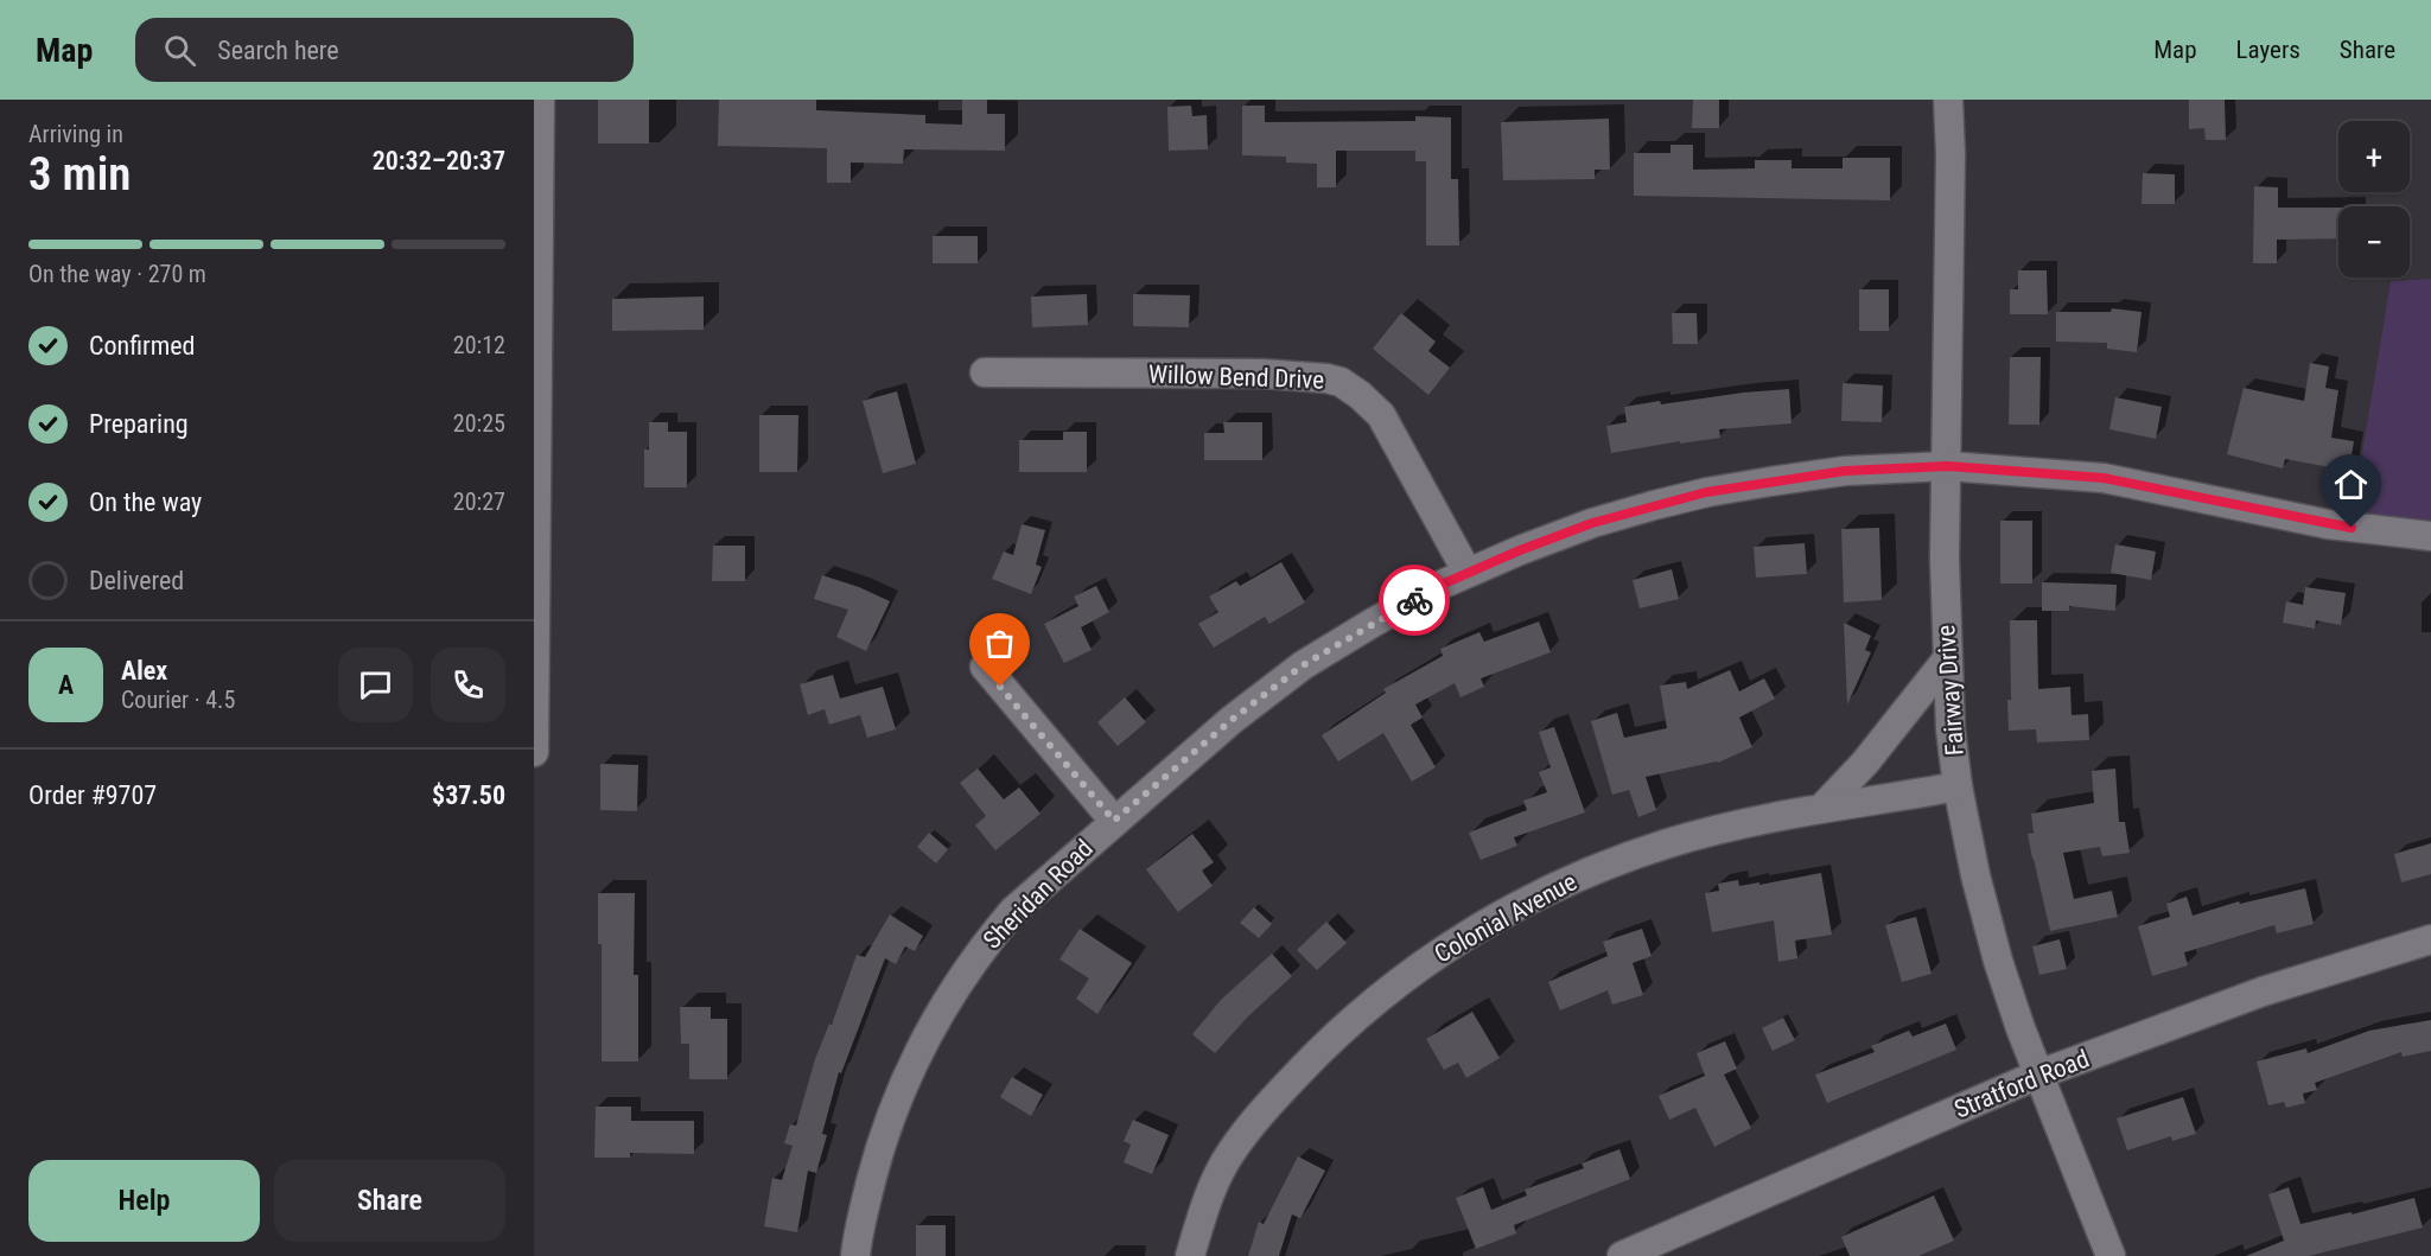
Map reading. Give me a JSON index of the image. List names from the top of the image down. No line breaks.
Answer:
{"streets":{"street":["Willow Bend Drive","Fairway Drive","Sheridan Road","Colonial Avenue","Stratford Road"]},"crossings":[["Willow Bend Drive","Sheridan Road"],["Fairway Drive","Sheridan Road"],["Fairway Drive","Colonial Avenue"],["Fairway Drive","Stratford Road"]],"page":{"header":"Map","search":"Search here","nav":["Map","Layers","Share"],"heading":["3 min","Arriving in","20:32–20:37"],"panel":["Alex","Courier · 4.5","Order #9707","$37.50"],"map_buttons":["+","−"],"bar":"On the way · 270 m","list":[["Confirmed","20:12"],["Preparing","20:25"],["On the way","20:27"],"Delivered"],"round":"A","buttons":["Help","Share"]}}
